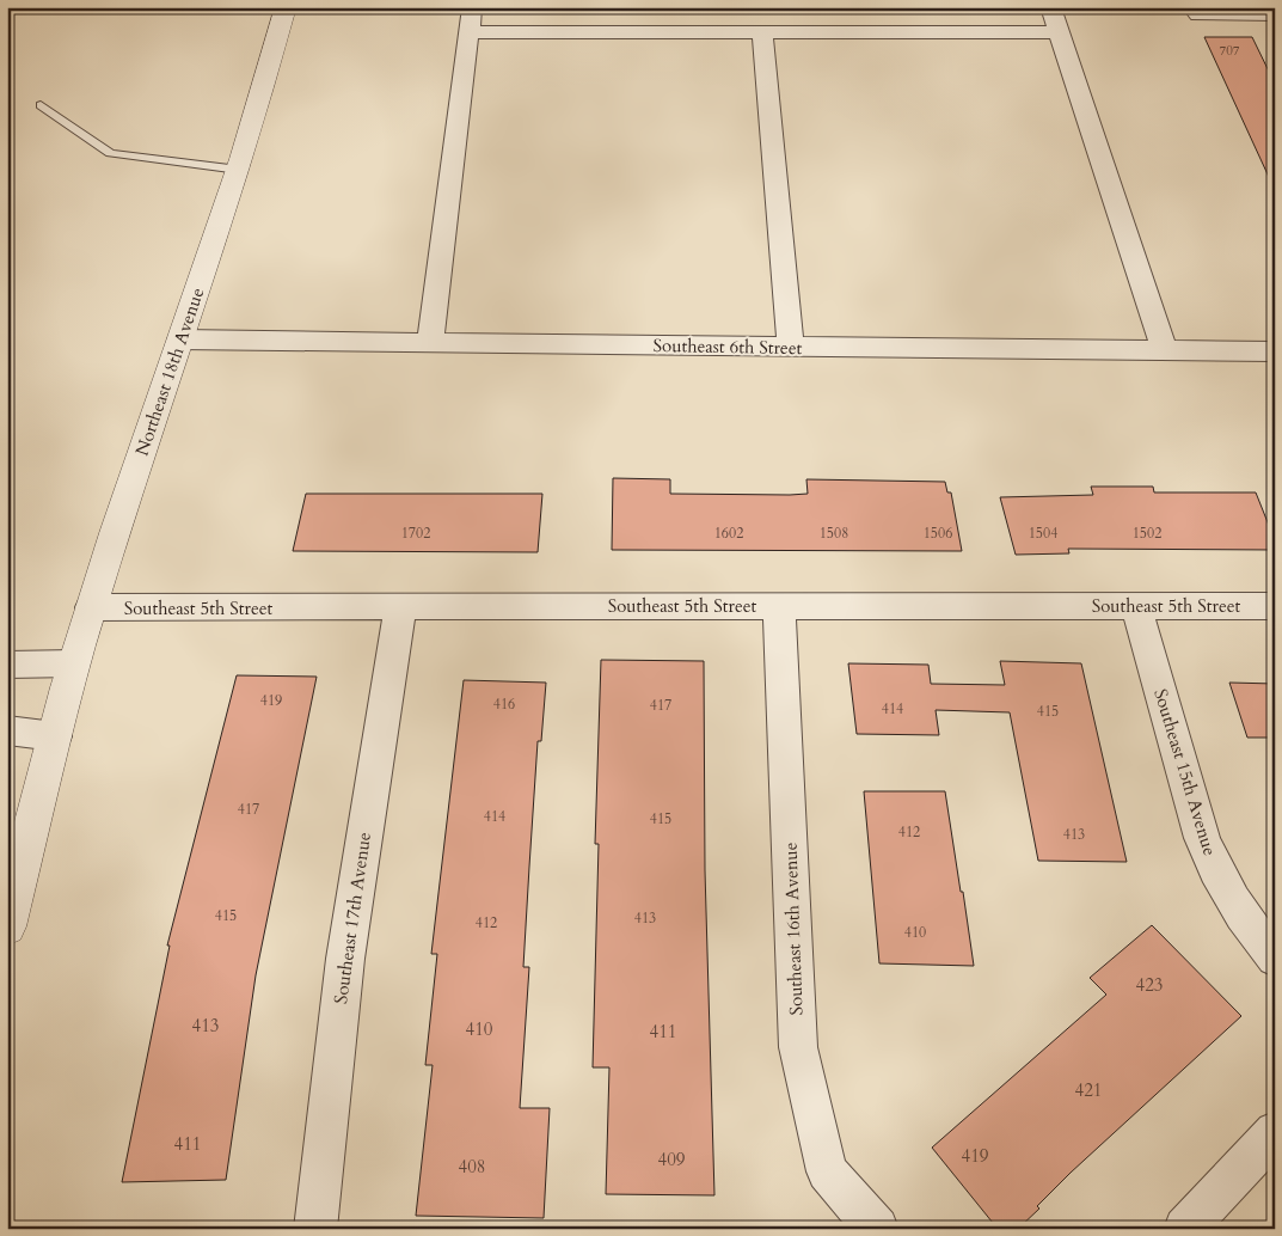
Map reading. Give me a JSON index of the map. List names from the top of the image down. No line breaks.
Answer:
{"streets":{"street":["Southeast 6th Street","Northeast 18th Avenue","Southeast 5th Street","Southeast 15th Avenue","Southeast 17th Avenue","Southeast 16th Avenue"]},"crossings":[["Southeast 6th Street","Northeast 18th Avenue"],["Northeast 18th Avenue","Southeast 5th Street"],["Southeast 5th Street","Southeast 15th Avenue"],["Southeast 5th Street","Southeast 17th Avenue"],["Southeast 5th Street","Southeast 16th Avenue"]],"house_numbers":["707","1702","1602","1508","1506","1504","1502","419","416","417","414","415","417","414","415","412","413","415","413","412","410","423","413","410","411","421","411","419","409","408"]}
